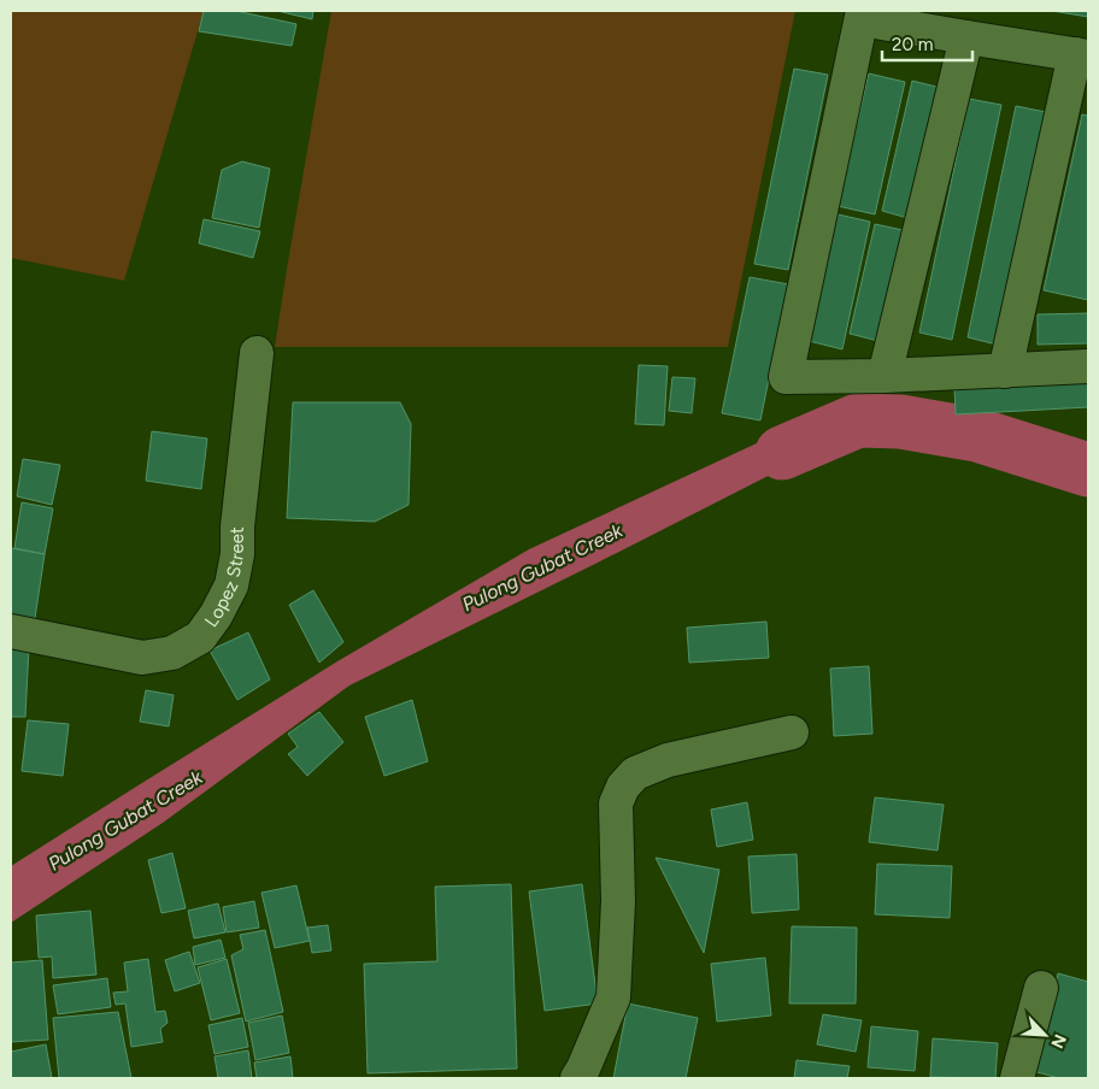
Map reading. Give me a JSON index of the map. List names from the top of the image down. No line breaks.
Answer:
{"streets":{"street":["Lopez Street"]},"water":["Pulong Gubat Creek"],"scale_bar":"20 m","north":"bottom right"}
